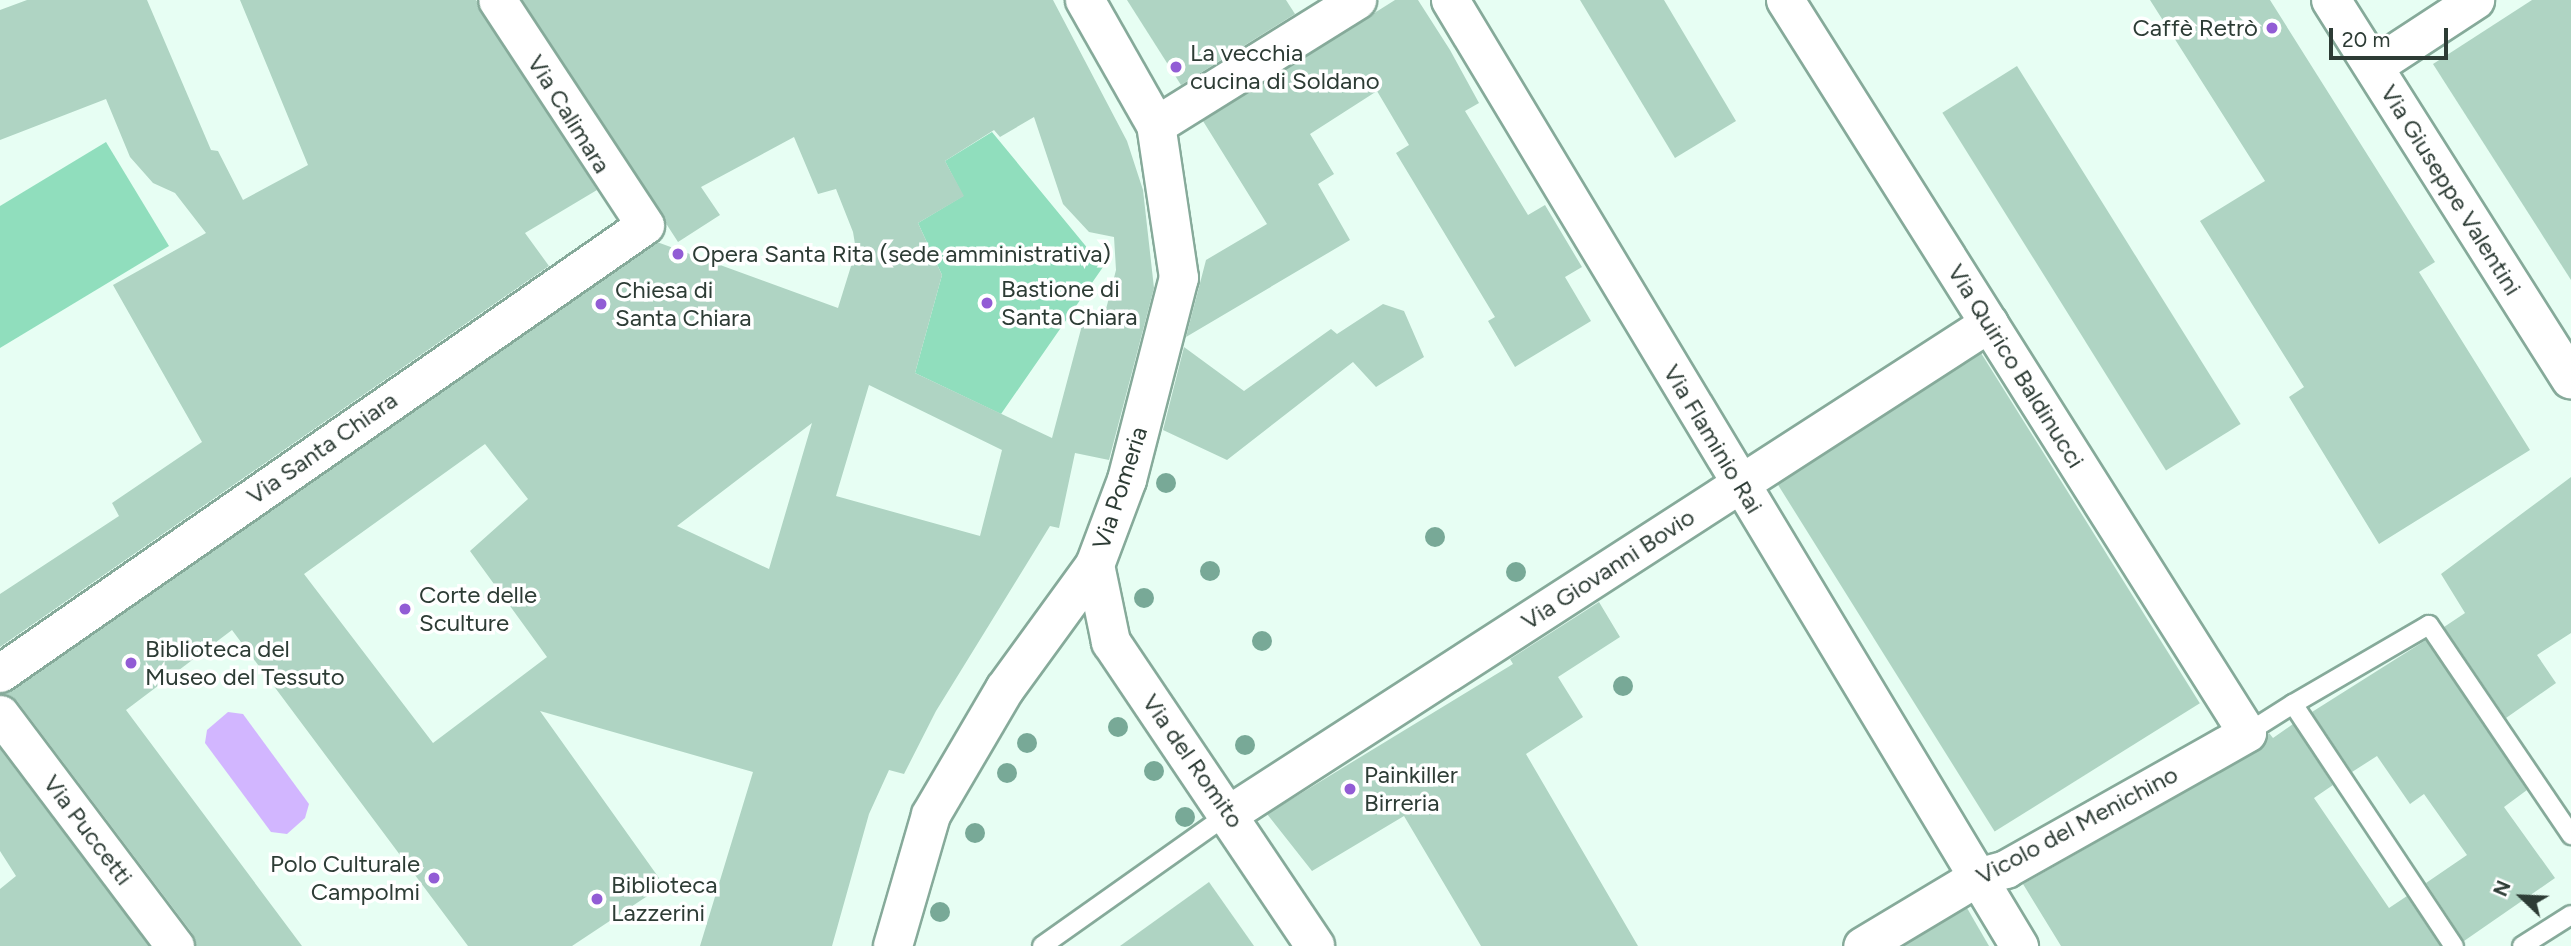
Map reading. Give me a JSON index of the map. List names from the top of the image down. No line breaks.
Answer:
{"streets":{"street":["Via Calimara","Via Giuseppe Valentini","Via Quirico Baldinucci","Via Flaminio Rai","Via Santa Chiara","Via Pomeria","Via Giovanni Bovio","Via del Romito","Vicolo del Menichino","Via Puccetti"]},"crossings":[["Via Calimara","Via Santa Chiara"],["Via Quirico Baldinucci","Via Giovanni Bovio"],["Via Quirico Baldinucci","Vicolo del Menichino"],["Via Flaminio Rai","Via Giovanni Bovio"],["Via Flaminio Rai","Vicolo del Menichino"],["Via Pomeria","Via del Romito"],["Via Giovanni Bovio","Via del Romito"]],"places":["Caffè Retrò","La vecchia cucina di Soldano","Opera Santa Rita (sede amministrativa)","Bastione di Santa Chiara","Chiesa di Santa Chiara","Corte delle Sculture","Biblioteca del Museo del Tessuto","Painkiller Birreria","Polo Culturale Campolmi","Biblioteca Lazzerini"],"scale_bar":"20 m","north":"top left"}
